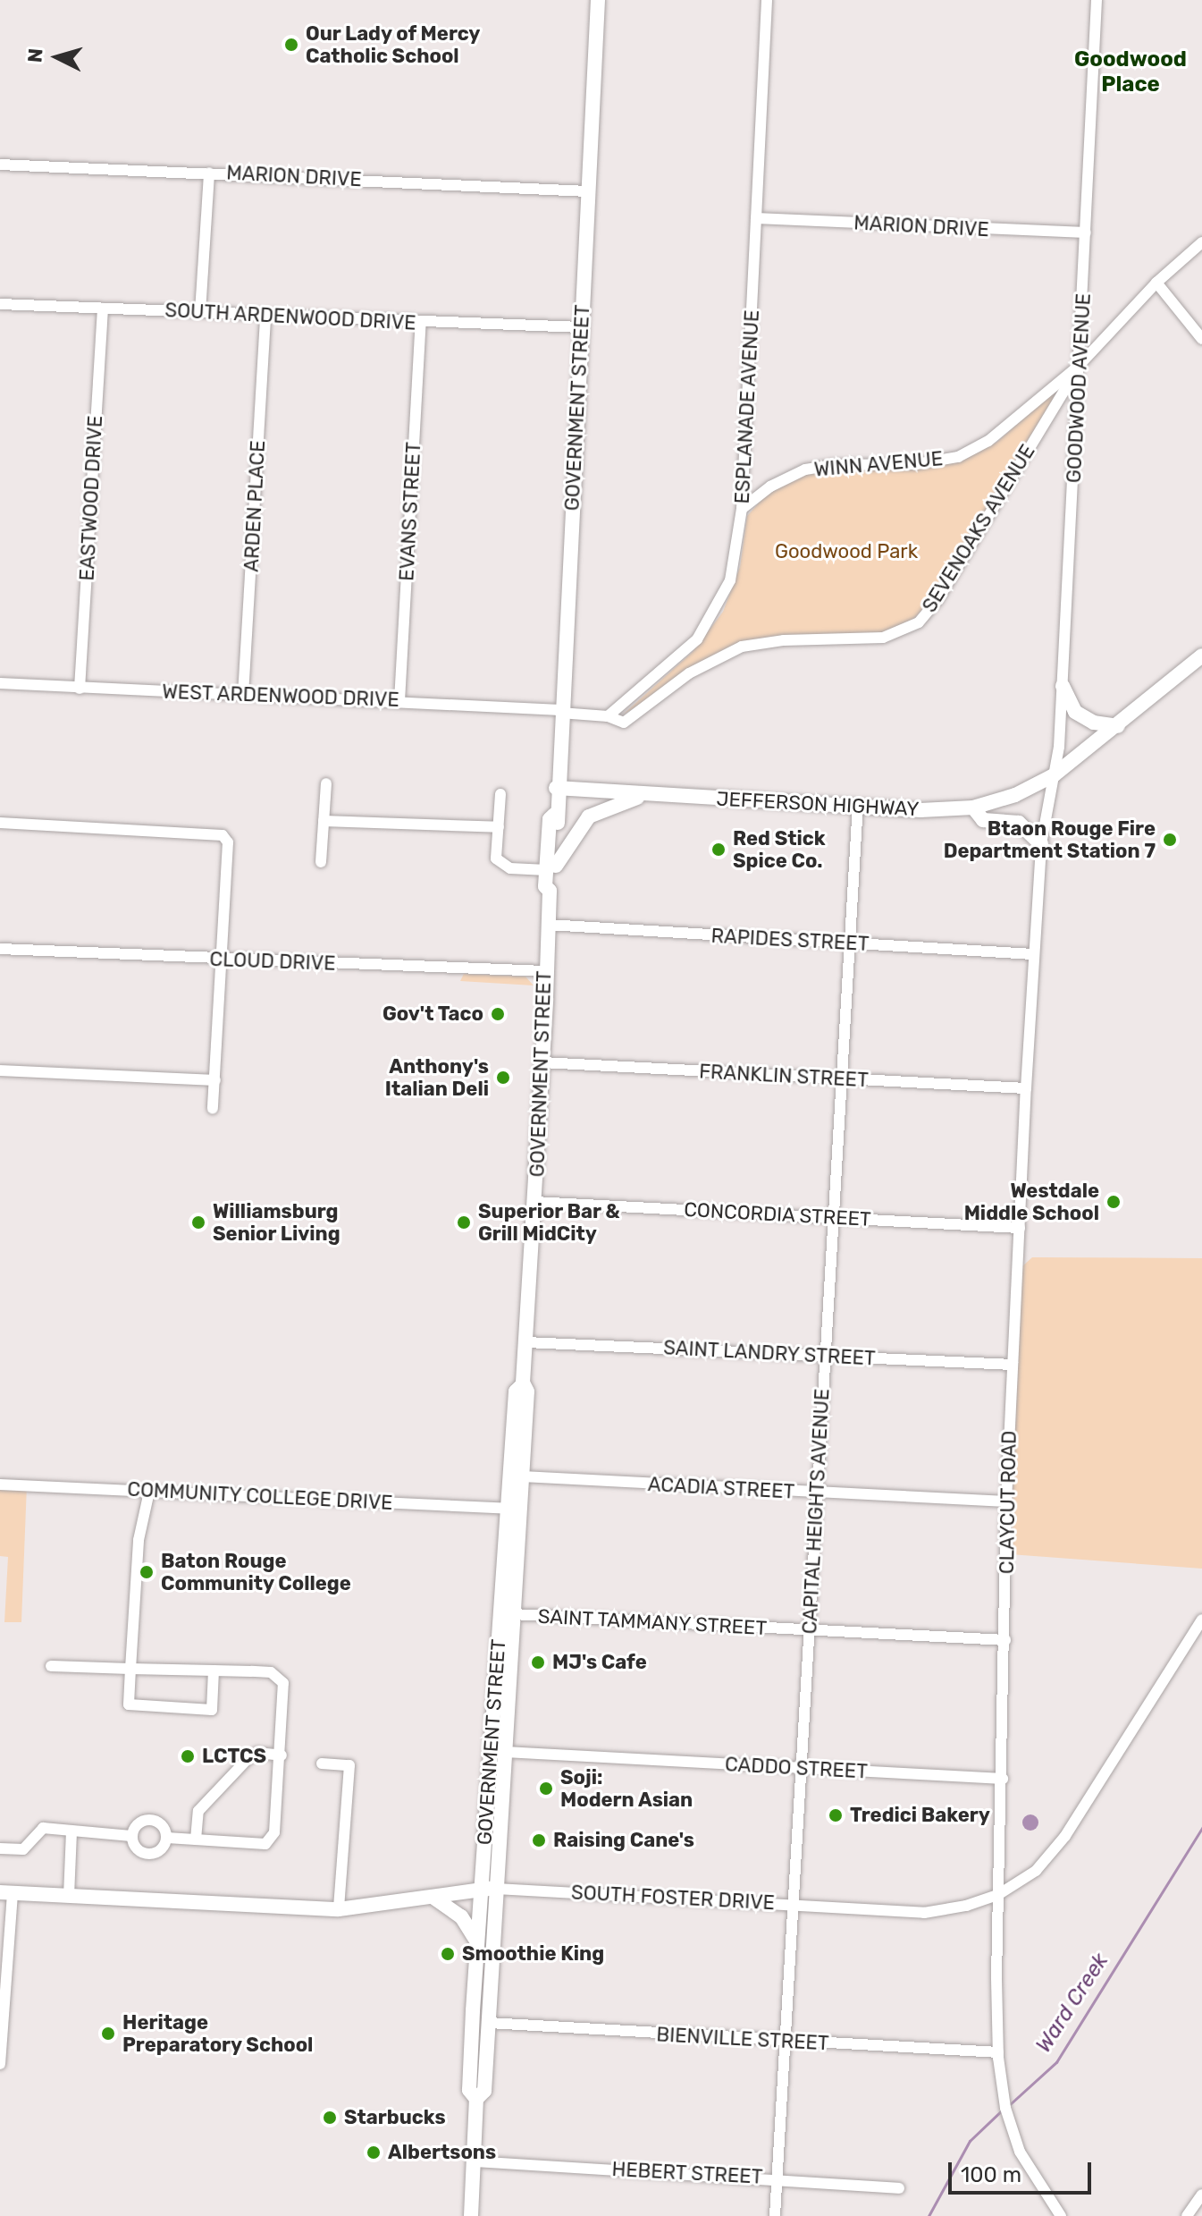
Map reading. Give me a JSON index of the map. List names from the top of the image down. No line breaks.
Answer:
{"streets":{"main road":["GOVERNMENT STREET","JEFFERSON HIGHWAY","SOUTH FOSTER DRIVE"],"street":["MARION DRIVE","SOUTH ARDENWOOD DRIVE","GOODWOOD AVENUE","ESPLANADE AVENUE","WINN AVENUE","EASTWOOD DRIVE","ARDEN PLACE","EVANS STREET","SEVENOAKS AVENUE","WEST ARDENWOOD DRIVE","RAPIDES STREET","CLOUD DRIVE","FRANKLIN STREET","CONCORDIA STREET","SAINT LANDRY STREET","ACADIA STREET","COMMUNITY COLLEGE DRIVE","CLAYCUT ROAD","CAPITAL HEIGHTS AVENUE","SAINT TAMMANY STREET","CADDO STREET","BIENVILLE STREET","HEBERT STREET"]},"crossings":[["MARION DRIVE","GOODWOOD AVENUE"],["MARION DRIVE","ESPLANADE AVENUE"],["MARION DRIVE","GOVERNMENT STREET"],["SOUTH ARDENWOOD DRIVE","GOVERNMENT STREET"],["SOUTH ARDENWOOD DRIVE","EASTWOOD DRIVE"],["SOUTH ARDENWOOD DRIVE","ARDEN PLACE"],["SOUTH ARDENWOOD DRIVE","EVANS STREET"],["GOODWOOD AVENUE","WINN AVENUE"],["GOODWOOD AVENUE","SEVENOAKS AVENUE"],["GOODWOOD AVENUE","JEFFERSON HIGHWAY"],["GOODWOOD AVENUE","CLAYCUT ROAD"],["ESPLANADE AVENUE","WINN AVENUE"],["ESPLANADE AVENUE","SEVENOAKS AVENUE"],["GOVERNMENT STREET","WEST ARDENWOOD DRIVE"],["GOVERNMENT STREET","JEFFERSON HIGHWAY"],["GOVERNMENT STREET","RAPIDES STREET"],["GOVERNMENT STREET","CLOUD DRIVE"],["GOVERNMENT STREET","FRANKLIN STREET"],["GOVERNMENT STREET","CONCORDIA STREET"],["GOVERNMENT STREET","SAINT LANDRY STREET"],["GOVERNMENT STREET","ACADIA STREET"],["GOVERNMENT STREET","COMMUNITY COLLEGE DRIVE"],["GOVERNMENT STREET","SAINT TAMMANY STREET"],["GOVERNMENT STREET","CADDO STREET"],["GOVERNMENT STREET","SOUTH FOSTER DRIVE"],["GOVERNMENT STREET","BIENVILLE STREET"],["GOVERNMENT STREET","HEBERT STREET"],["WINN AVENUE","SEVENOAKS AVENUE"],["EASTWOOD DRIVE","WEST ARDENWOOD DRIVE"],["ARDEN PLACE","WEST ARDENWOOD DRIVE"],["EVANS STREET","WEST ARDENWOOD DRIVE"],["JEFFERSON HIGHWAY","CLAYCUT ROAD"],["JEFFERSON HIGHWAY","CAPITAL HEIGHTS AVENUE"],["RAPIDES STREET","CLAYCUT ROAD"],["RAPIDES STREET","CAPITAL HEIGHTS AVENUE"],["FRANKLIN STREET","CLAYCUT ROAD"],["FRANKLIN STREET","CAPITAL HEIGHTS AVENUE"],["CONCORDIA STREET","CLAYCUT ROAD"],["CONCORDIA STREET","CAPITAL HEIGHTS AVENUE"],["SAINT LANDRY STREET","CLAYCUT ROAD"],["SAINT LANDRY STREET","CAPITAL HEIGHTS AVENUE"],["ACADIA STREET","CLAYCUT ROAD"],["ACADIA STREET","CAPITAL HEIGHTS AVENUE"],["CLAYCUT ROAD","SAINT TAMMANY STREET"],["CLAYCUT ROAD","CADDO STREET"],["CLAYCUT ROAD","SOUTH FOSTER DRIVE"],["CLAYCUT ROAD","BIENVILLE STREET"],["CAPITAL HEIGHTS AVENUE","SAINT TAMMANY STREET"],["CAPITAL HEIGHTS AVENUE","CADDO STREET"],["CAPITAL HEIGHTS AVENUE","SOUTH FOSTER DRIVE"],["CAPITAL HEIGHTS AVENUE","BIENVILLE STREET"],["CAPITAL HEIGHTS AVENUE","HEBERT STREET"]],"districts":["Goodwood Place"],"water":["Ward Creek"],"parks":["Goodwood Park"],"places":["Our Lady of Mercy Catholic School","Btaon Rouge Fire Department Station 7","Red Stick Spice Co.","Gov't Taco","Anthony's Italian Deli","Westdale Middle School","Williamsburg Senior Living","Superior Bar & Grill MidCity","Baton Rouge Community College","MJ's Cafe","LCTCS","Soji: Modern Asian","Tredici Bakery","Raising Cane's","Smoothie King","Heritage Preparatory School","Starbucks","Albertsons"],"scale_bar":"100 m","north":"left"}
